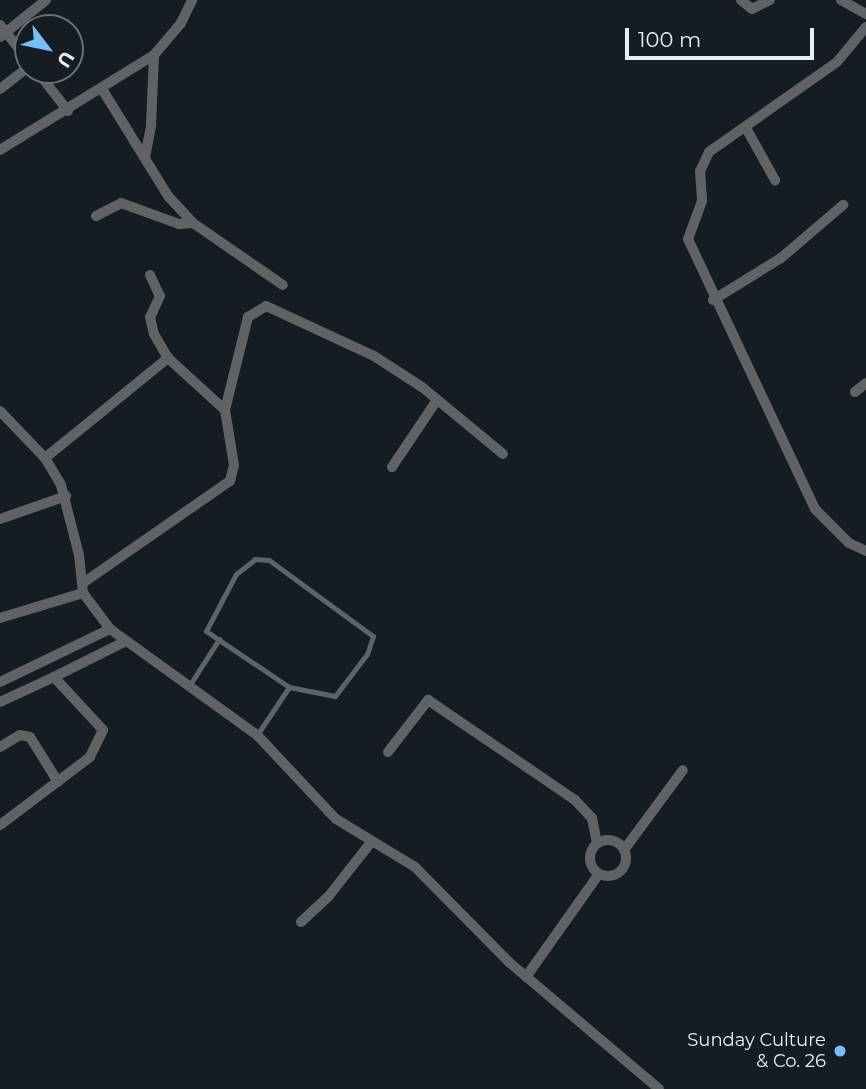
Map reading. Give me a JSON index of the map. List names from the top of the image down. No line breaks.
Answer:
{"places":["Sunday Culture & Co. 26"],"scale_bar":"100 m","north":"bottom right"}
